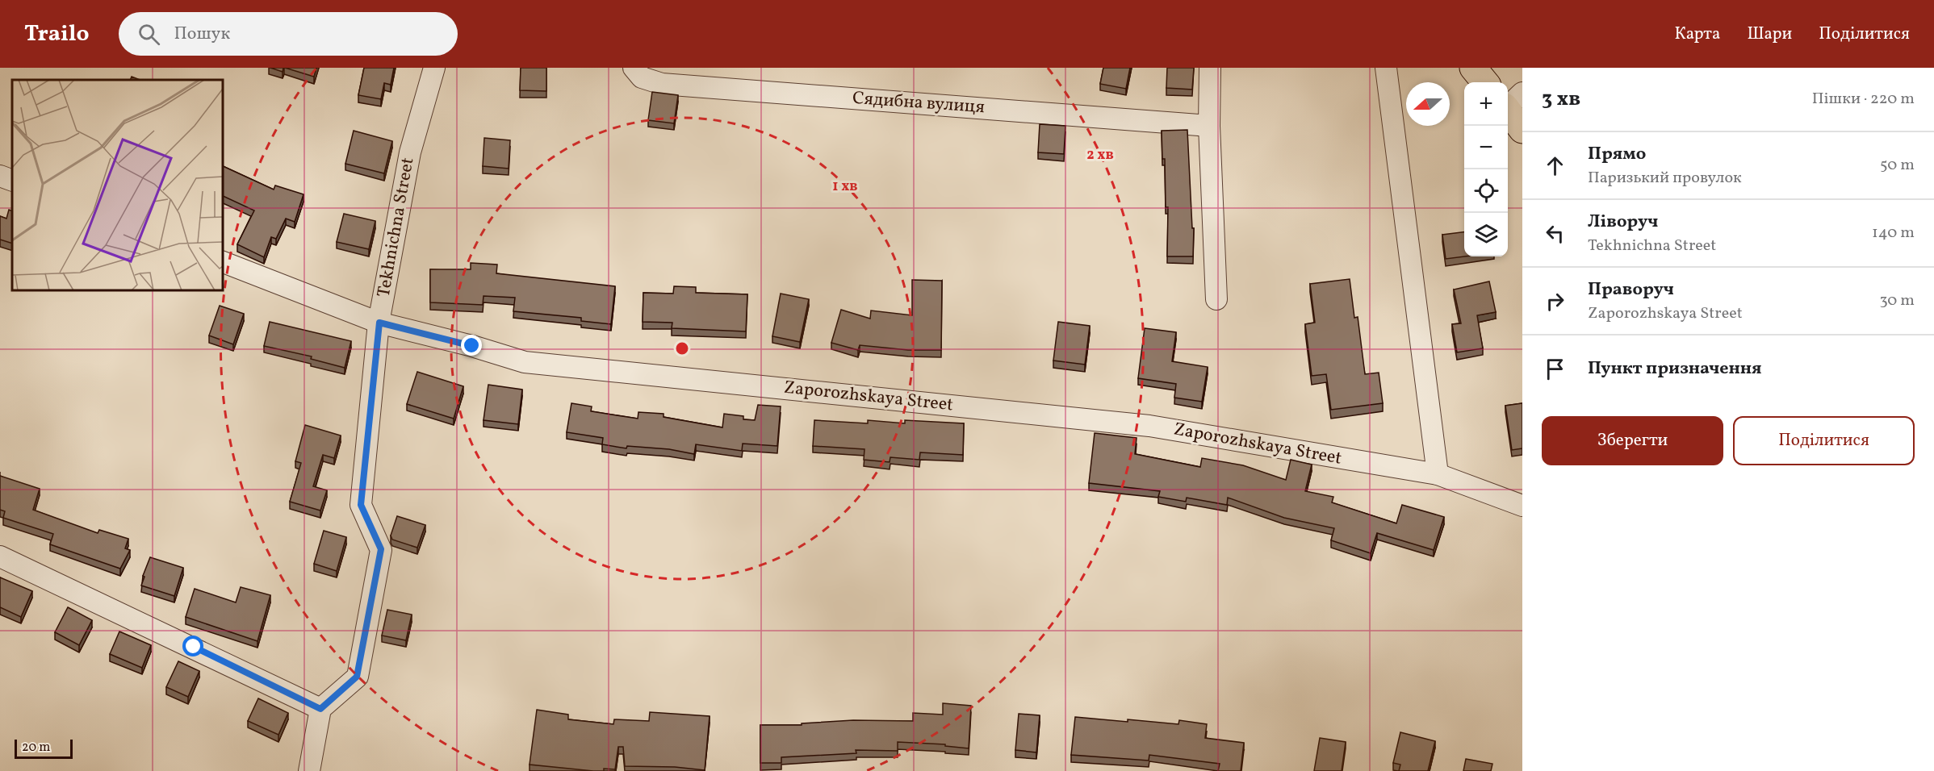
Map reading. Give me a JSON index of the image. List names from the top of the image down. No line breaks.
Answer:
{"streets":{"street":["Сядибна вулиця","Tekhnichna Street","Zaporozhskaya Street"]},"crossings":[["Tekhnichna Street","Zaporozhskaya Street"]],"scale_bar":"20 m","north":"left","page":{"header":"Trailo","search":"Пошук","nav":["Карта","Шари","Поділитися"],"heading":["3 хв","Пішки · 220 m"],"map_buttons":["+","−"],"list":[["Прямо","Паризький провулок","50 m"],["Ліворуч","Tekhnichna Street","140 m"],["Праворуч","Zaporozhskaya Street","30 m"],"Пункт призначення"],"buttons":["Зберегти","Поділитися"],"scale":"20 m"},"rings":["2 хв","1 хв"]}
